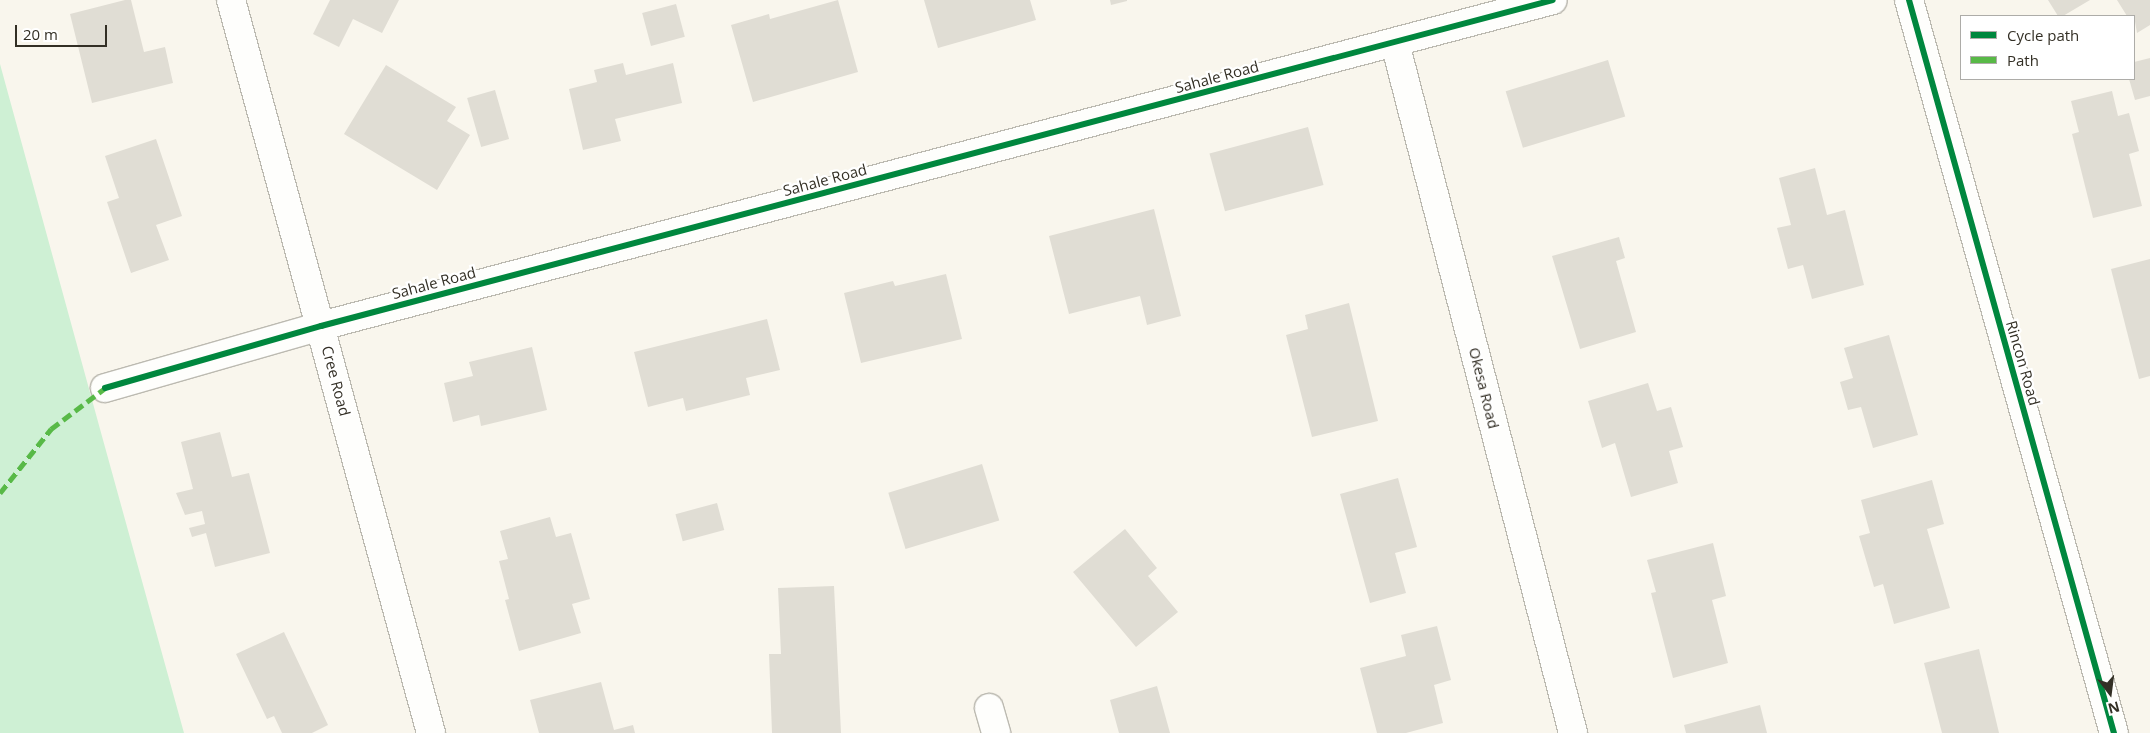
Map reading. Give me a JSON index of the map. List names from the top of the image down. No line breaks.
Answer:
{"streets":{"street":["Sahale Road","Rincon Road","Cree Road","Okesa Road"]},"crossings":[["Sahale Road","Cree Road"],["Sahale Road","Okesa Road"]],"legend":["Cycle path","Path"],"scale_bar":"20 m","north":"bottom"}
